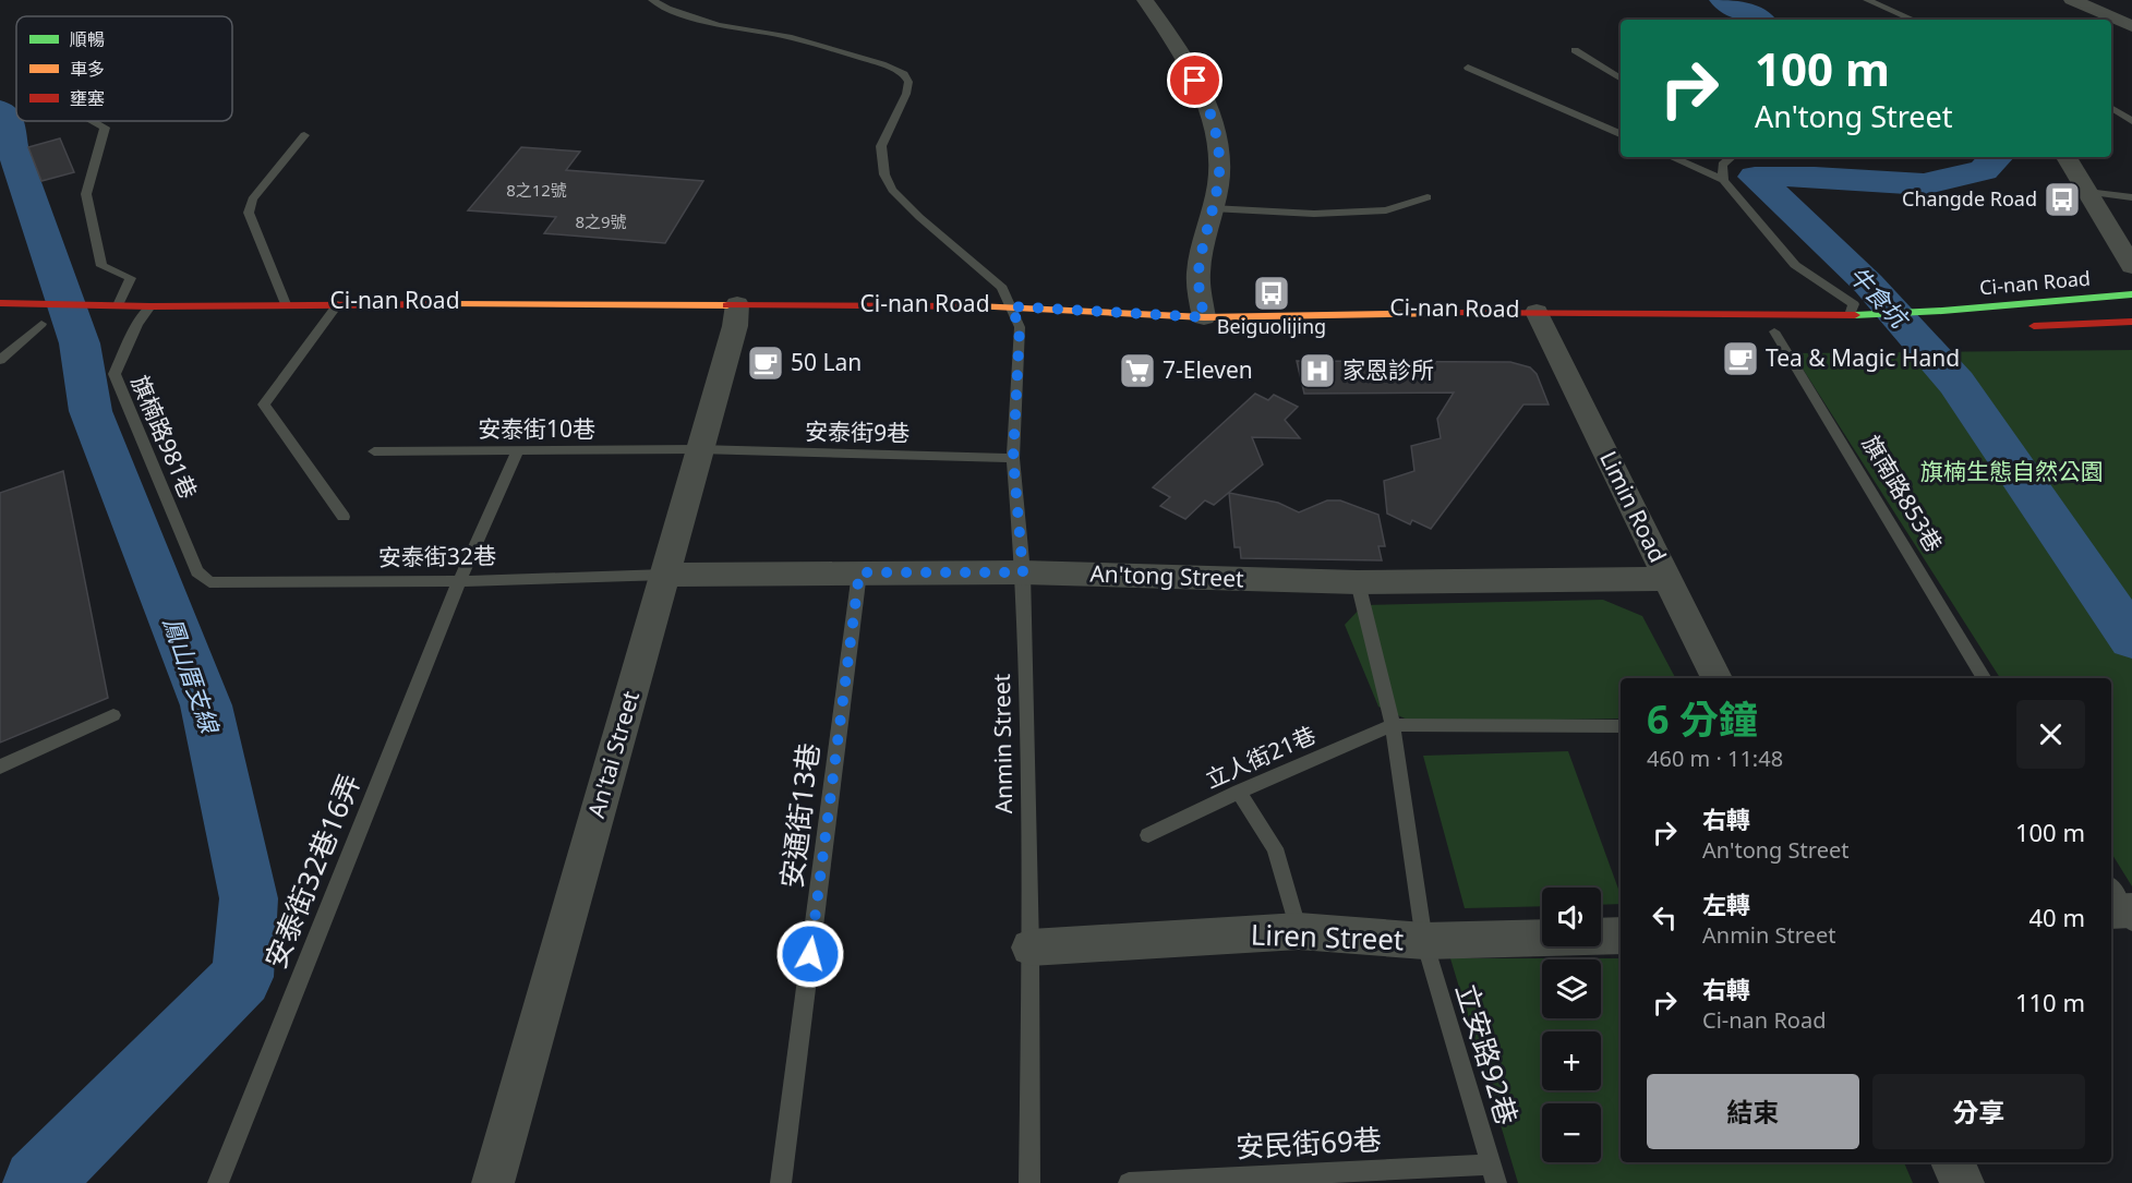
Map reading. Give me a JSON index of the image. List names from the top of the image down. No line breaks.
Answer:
{"streets":{"main road":["Ci-nan Road"],"street":["Limin Road","An'tong Street","An'tai Street","Liren Street"],"lane":["安泰街10巷","安泰街9巷","旗楠路981巷","旗南路853巷","安泰街32巷","Anmin Street","立人街21巷","安通街13巷","安泰街32巷16弄","立安路92巷","安民街69巷"]},"crossings":[["Ci-nan Road","旗楠路981巷"],["Ci-nan Road","Limin Road"],["Ci-nan Road","Anmin Street"],["Ci-nan Road","An'tai Street"],["安泰街10巷","安泰街9巷"],["安泰街10巷","An'tai Street"],["安泰街10巷","安泰街32巷16弄"],["安泰街9巷","Anmin Street"],["安泰街9巷","An'tai Street"],["旗楠路981巷","安泰街32巷"],["Limin Road","An'tong Street"],["安泰街32巷","An'tong Street"],["安泰街32巷","An'tai Street"],["安泰街32巷","安泰街32巷16弄"],["An'tong Street","Anmin Street"],["An'tong Street","An'tai Street"],["An'tong Street","安通街13巷"],["An'tong Street","立安路92巷"],["Anmin Street","Liren Street"],["立人街21巷","立安路92巷"],["Liren Street","立安路92巷"],["立安路92巷","安民街69巷"]],"water":["牛食坑","鳳山厝支線"],"parks":["旗楠生態自然公園"],"places":{"bus stop":["Changde Road","Beiguolijing"],"cafe":["Tea & Magic Hand","50 Lan"],"supermarket":["7-Eleven"],"hospital":["家恩診所"]},"house_numbers":["8之12號","8之9號"],"legend":["順暢","車多","壅塞"],"page":{"turn":["100 m","An'tong Street"],"heading":["6 分鐘","460 m · 11:48"],"list":[{"name":"右轉","note":"An'tong Street","value":"100 m"},{"name":"左轉","note":"Anmin Street","value":"40 m"},{"name":"右轉","note":"Ci-nan Road","value":"110 m"}],"map_buttons":["+","−"],"buttons":["結束","分享"]}}
